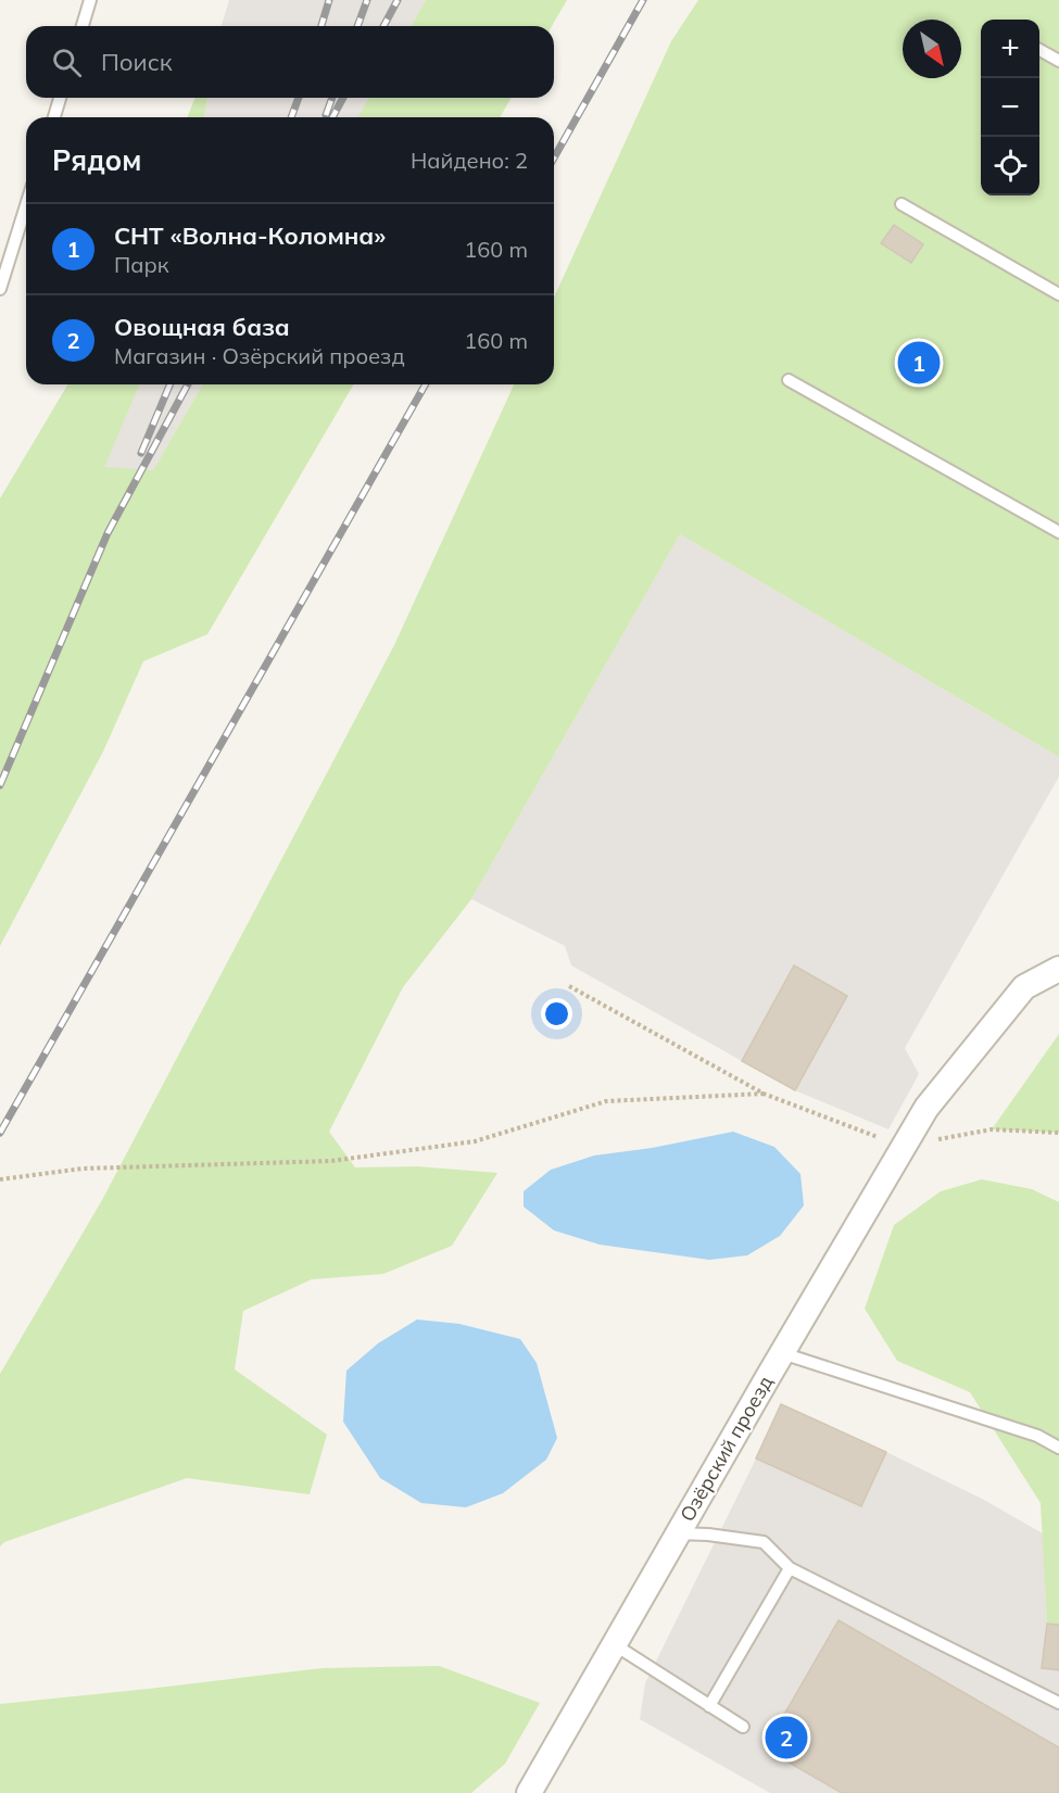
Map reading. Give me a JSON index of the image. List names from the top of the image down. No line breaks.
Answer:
{"streets":{"street":["Озёрский проезд"]},"north":"bottom right","page":{"map_buttons":["+","−"],"search":"Поиск","heading":["Рядом","Найдено: 2"],"list":[{"mark":"1","name":"СНТ «Волна-Коломна»","note":"Парк","value":"160 m"},{"mark":"2","name":"Овощная база","note":"Магазин · Озёрский проезд","value":"160 m"}],"pins":["1","2"]}}
